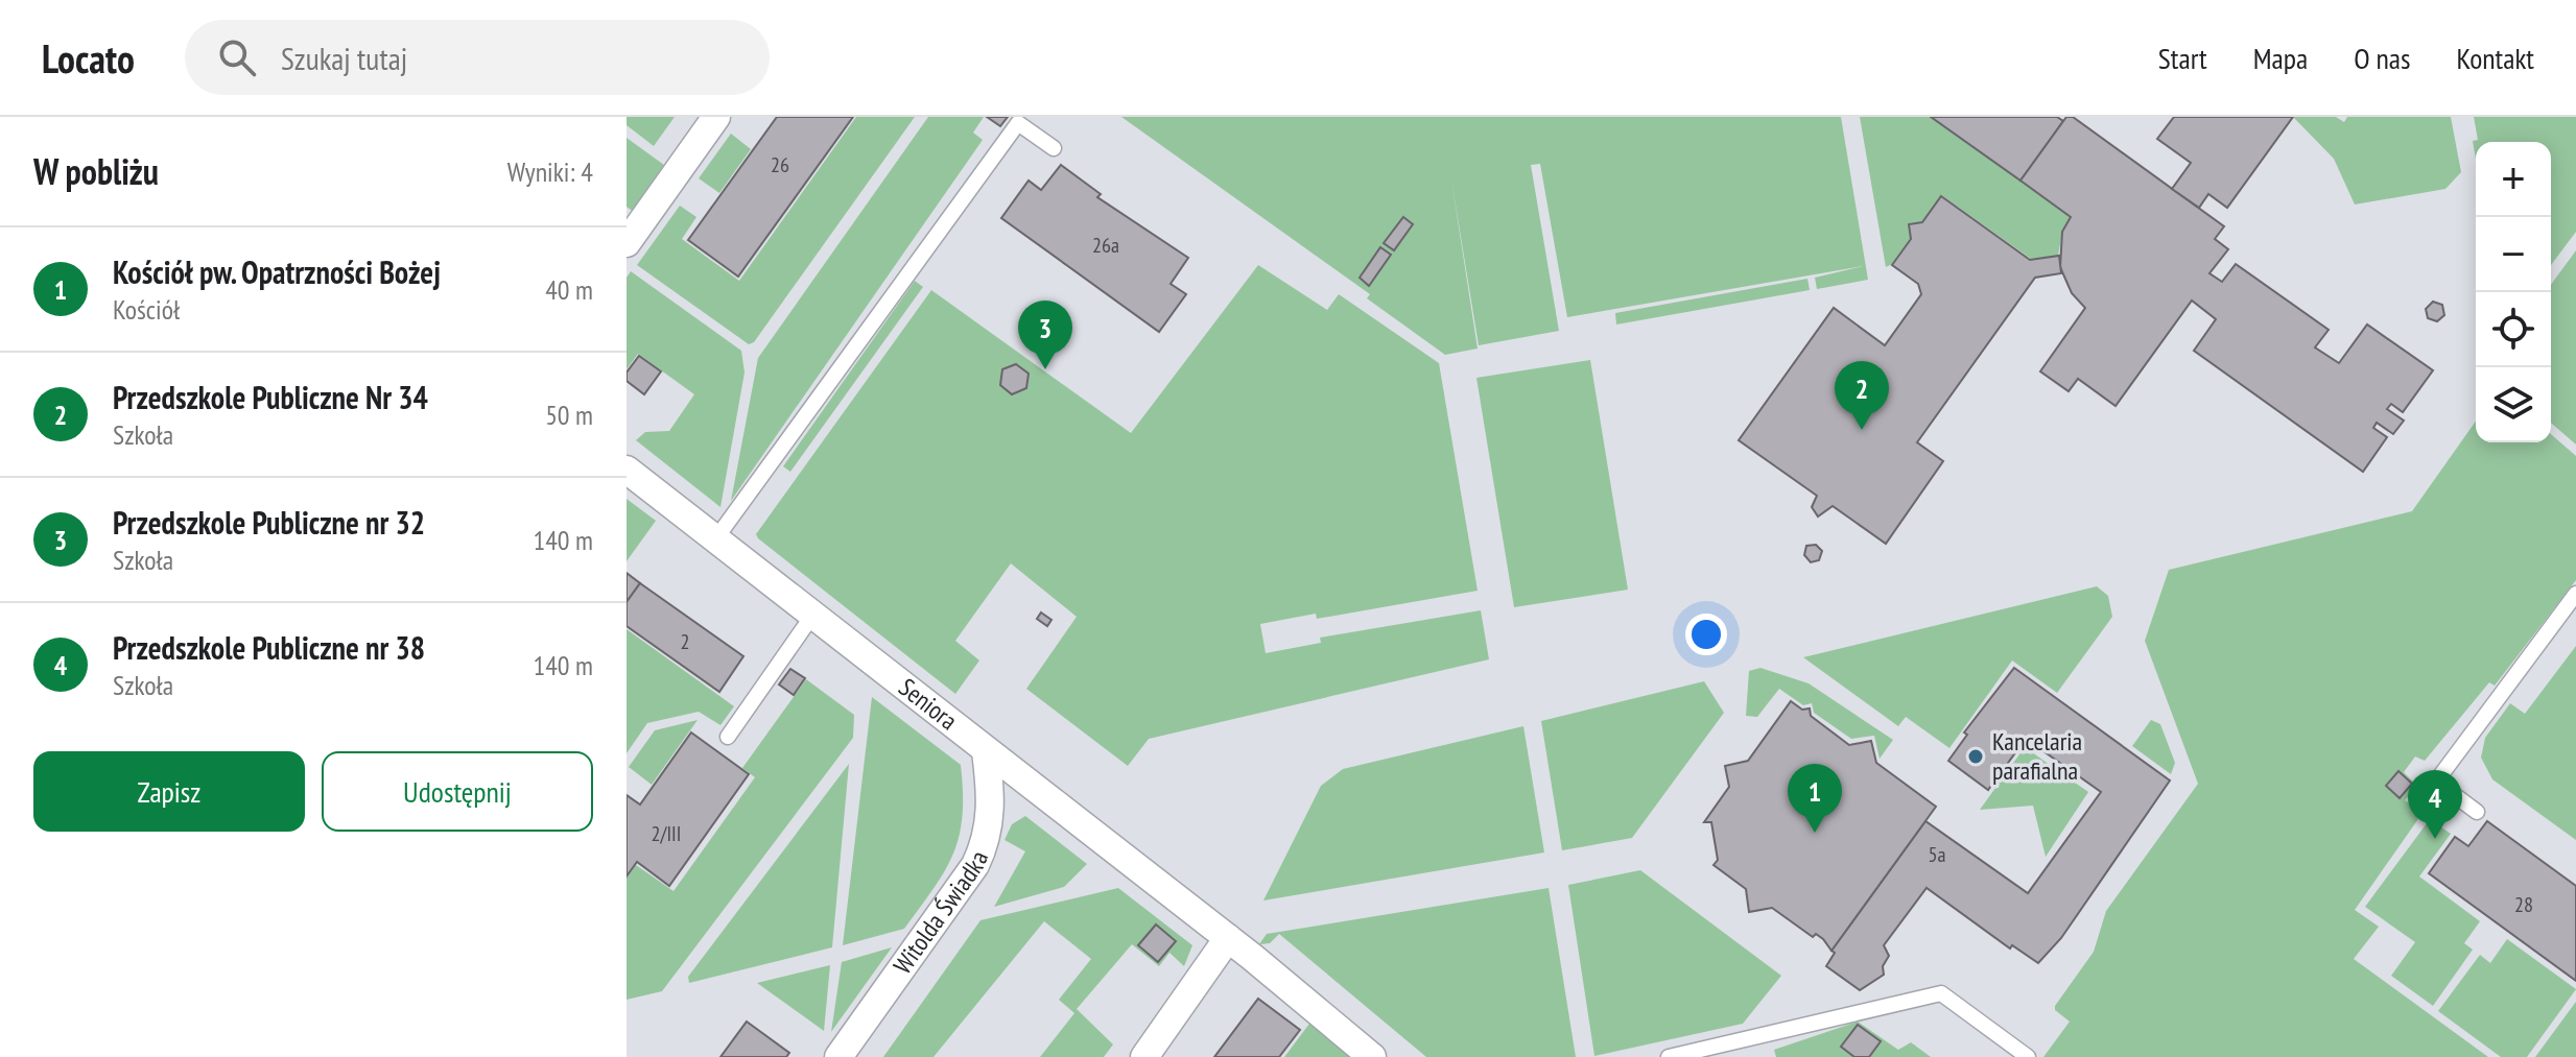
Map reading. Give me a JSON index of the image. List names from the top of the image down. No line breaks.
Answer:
{"streets":{"street":["Seniora","Witolda Świadka"]},"crossings":[["Seniora","Witolda Świadka"]],"places":["Kancelaria parafialna"],"house_numbers":["26","26a","2","2/III","5a","28"],"page":{"header":"Locato","search":"Szukaj tutaj","nav":["Start","Mapa","O nas","Kontakt"],"heading":["W pobliżu","Wyniki: 4"],"map_buttons":["+","−"],"list":[{"mark":"1","name":"Kościół pw. Opatrzności Bożej","note":"Kościół","value":"40 m"},{"mark":"2","name":"Przedszkole Publiczne Nr 34","note":"Szkoła","value":"50 m"},{"mark":"3","name":"Przedszkole Publiczne nr 32","note":"Szkoła","value":"140 m"},{"mark":"4","name":"Przedszkole Publiczne nr 38","note":"Szkoła","value":"140 m"}],"pins":["3","2","1","4"],"buttons":["Zapisz","Udostępnij"]}}
